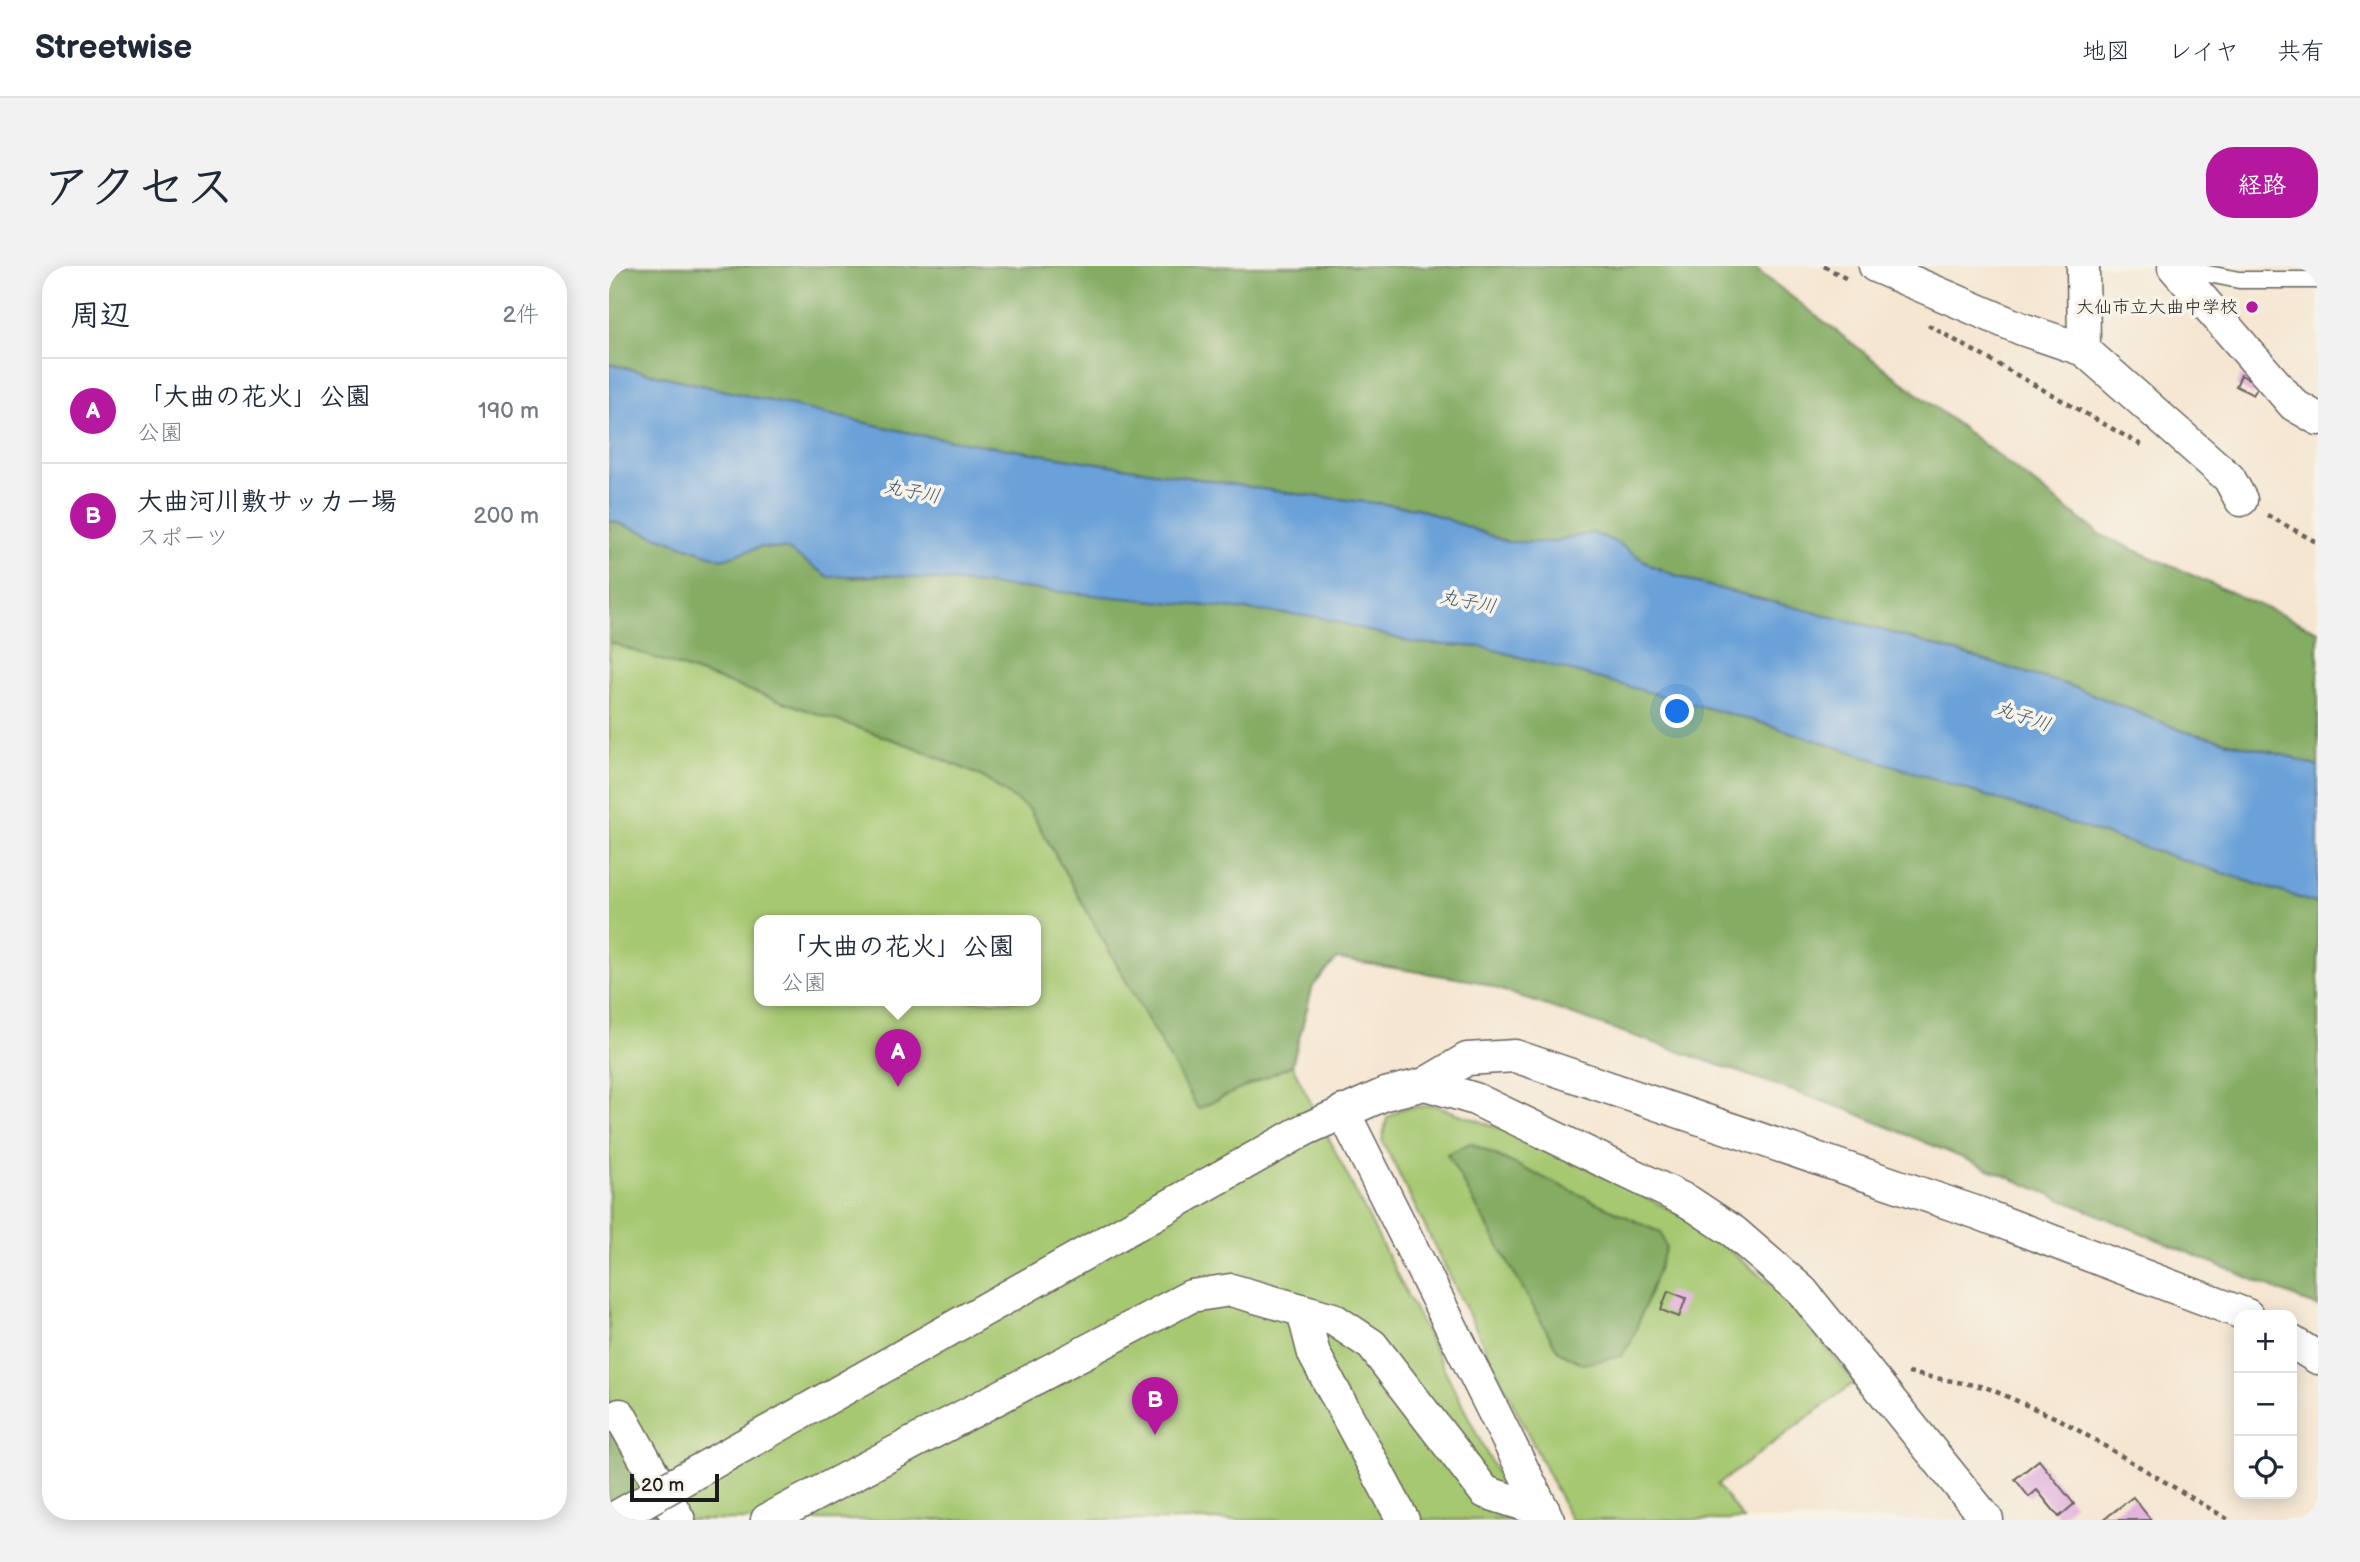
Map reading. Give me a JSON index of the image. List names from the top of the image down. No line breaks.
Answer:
{"water":["丸子川"],"places":["大仙市立大曲中学校"],"scale_bar":"20 m","page":{"header":"Streetwise","nav":["地図","レイヤ","共有"],"title":"アクセス","buttons":"経路","heading":["周辺","2件"],"list":[{"mark":"A","name":"「大曲の花火」公園","note":"公園","value":"190 m"},{"mark":"B","name":"大曲河川敷サッカー場","note":"スポーツ","value":"200 m"}],"popup":["「大曲の花火」公園","公園"],"pins":["A","B"],"map_buttons":["+","−"],"scale":"20 m"}}
